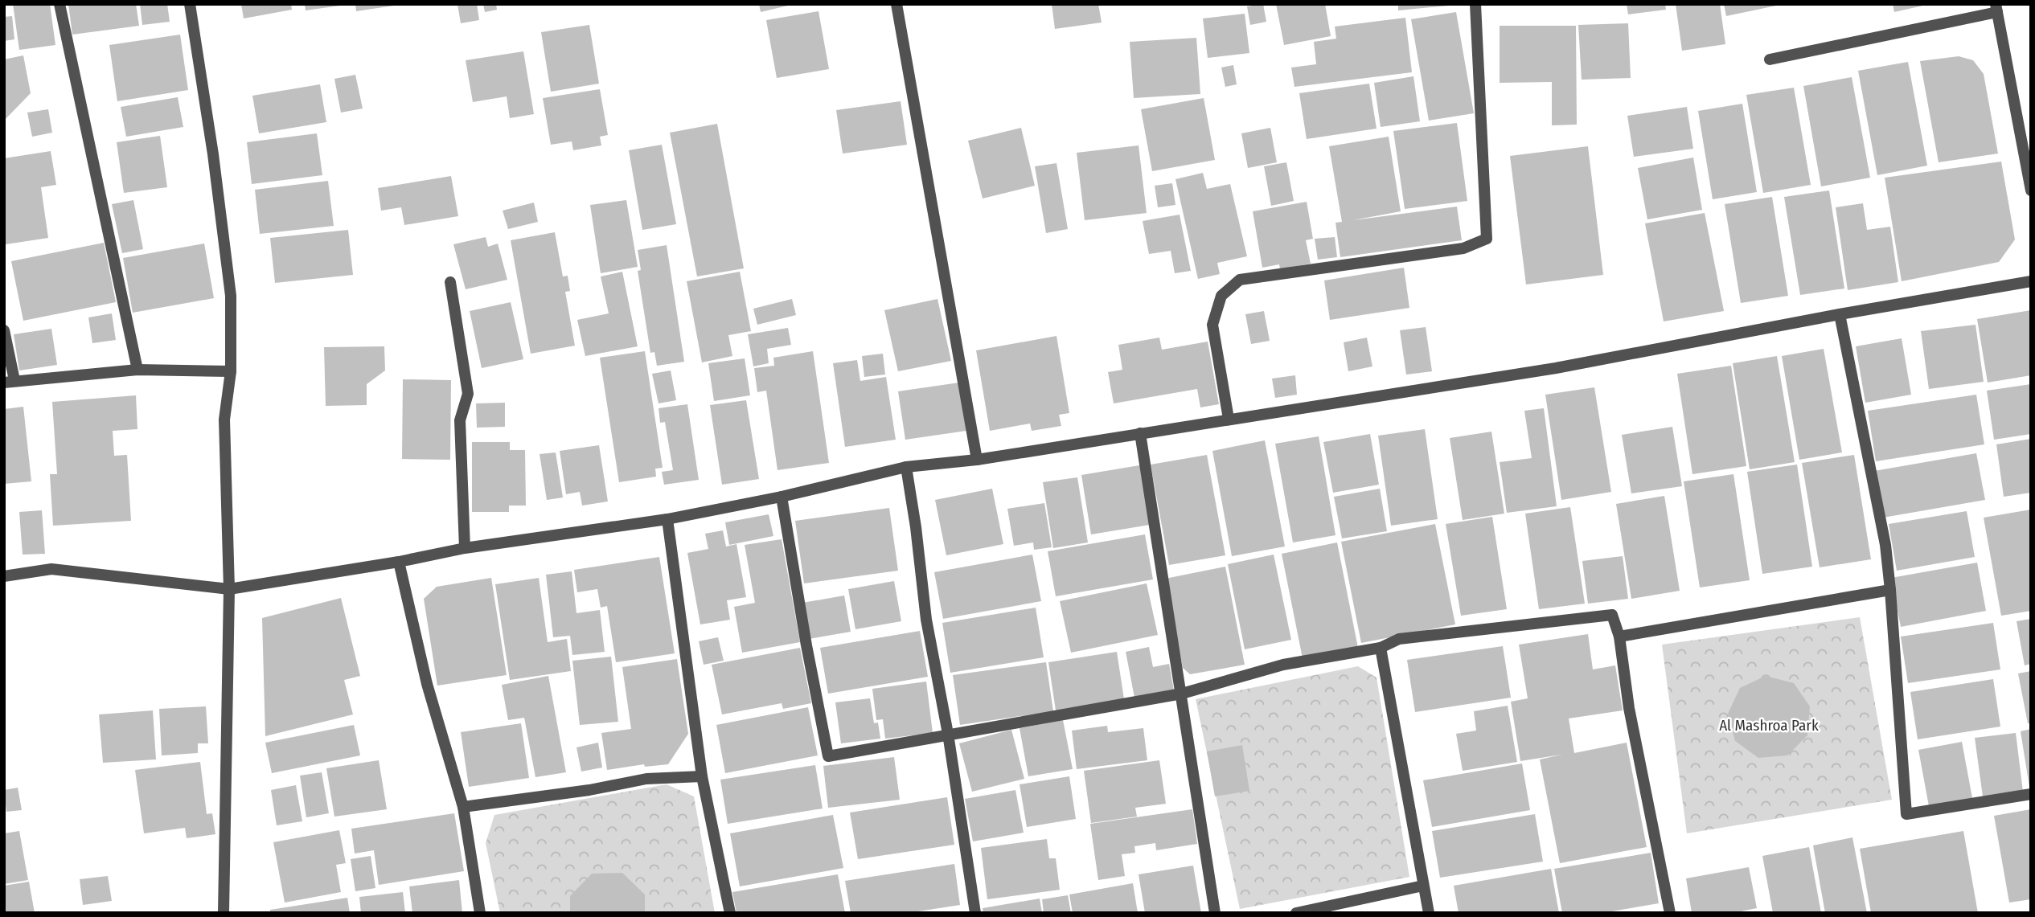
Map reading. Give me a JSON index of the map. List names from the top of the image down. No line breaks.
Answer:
{"parks":["Al Mashroa Park"]}
